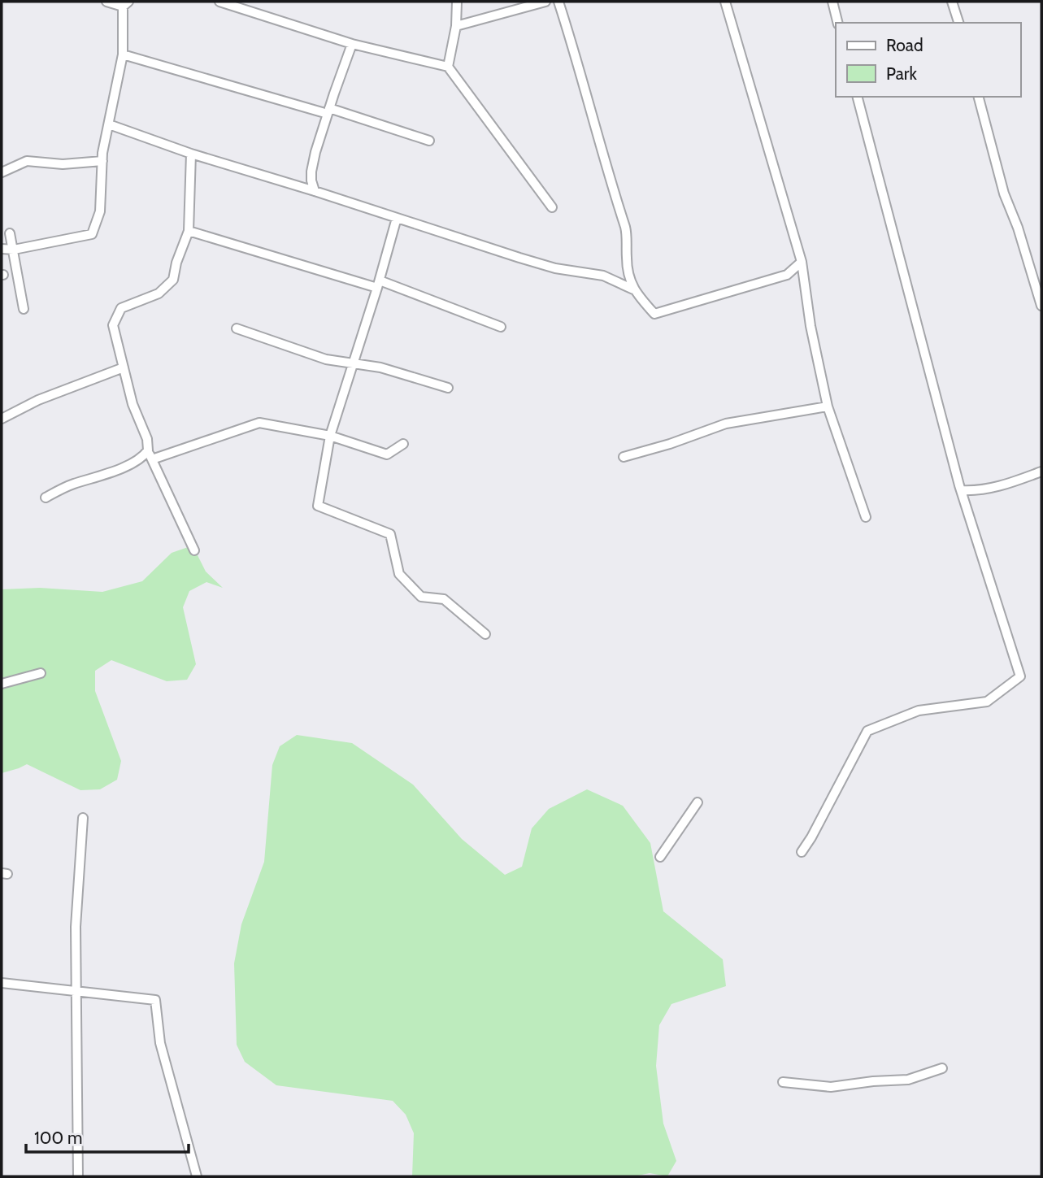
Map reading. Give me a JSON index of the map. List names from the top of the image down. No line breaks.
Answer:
{"legend":["Road","Park"],"scale_bar":"100 m"}
